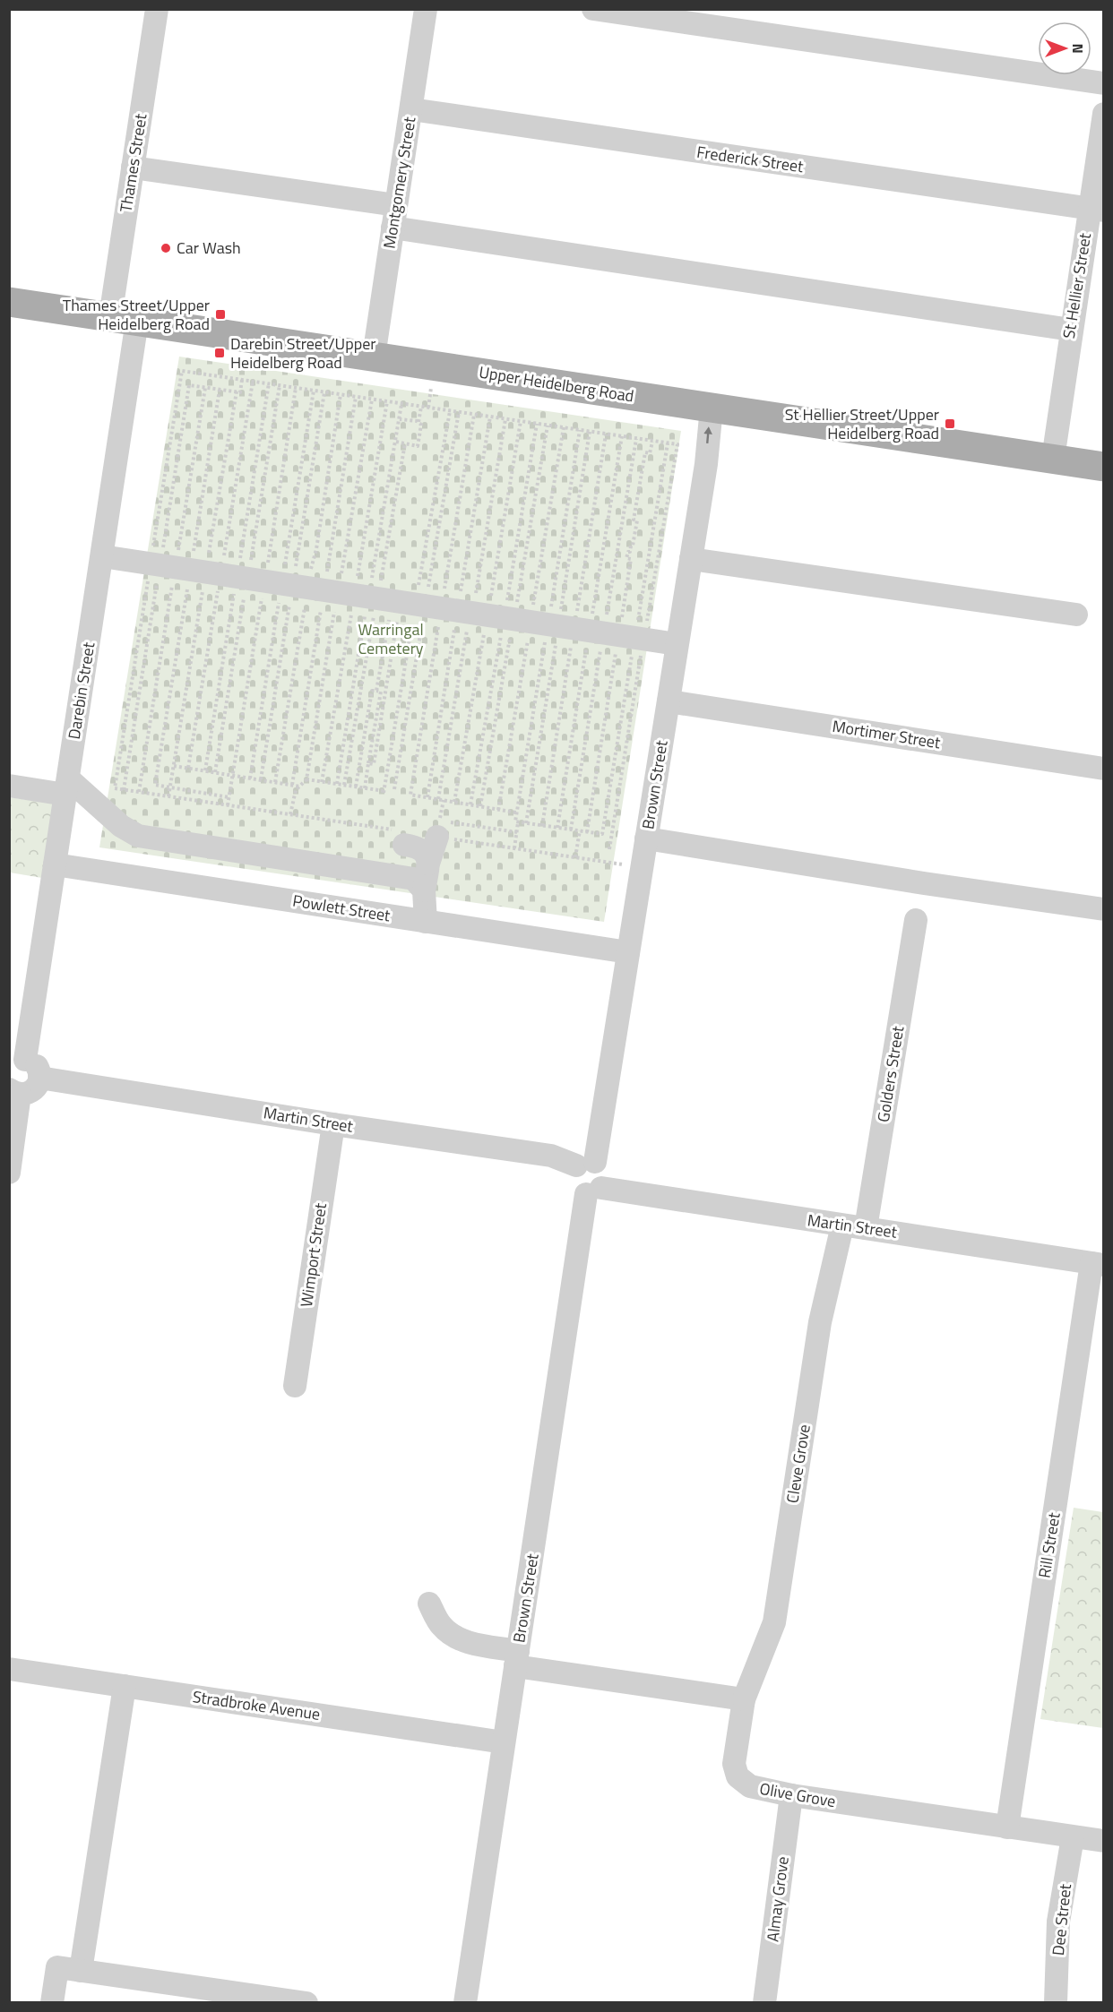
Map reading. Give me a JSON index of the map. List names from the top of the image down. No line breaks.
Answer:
{"streets":{"main road":["Upper Heidelberg Road"],"street":["Frederick Street","Thames Street","Montgomery Street","St Hellier Street","Darebin Street","Mortimer Street","Brown Street","Powlett Street","Golders Street","Martin Street","Wimport Street","Cleve Grove","Rill Street","Stradbroke Avenue","Olive Grove","Almay Grove","Dee Street"]},"crossings":[["Frederick Street","Montgomery Street"],["Frederick Street","St Hellier Street"],["Thames Street","Upper Heidelberg Road"],["Thames Street","Darebin Street"],["Montgomery Street","Upper Heidelberg Road"],["St Hellier Street","Upper Heidelberg Road"],["Upper Heidelberg Road","Darebin Street"],["Upper Heidelberg Road","Brown Street"],["Darebin Street","Powlett Street"],["Mortimer Street","Brown Street"],["Brown Street","Powlett Street"],["Brown Street","Martin Street"],["Brown Street","Stradbroke Avenue"],["Golders Street","Martin Street"],["Martin Street","Wimport Street"],["Martin Street","Cleve Grove"],["Martin Street","Rill Street"],["Cleve Grove","Olive Grove"],["Rill Street","Olive Grove"],["Olive Grove","Almay Grove"],["Olive Grove","Dee Street"]],"parks":["Warringal Cemetery"],"places":{"other":["Car Wash"],"transit":["Thames Street/Upper Heidelberg Road","Darebin Street/Upper Heidelberg Road","St Hellier Street/Upper Heidelberg Road"]},"north":"right"}
